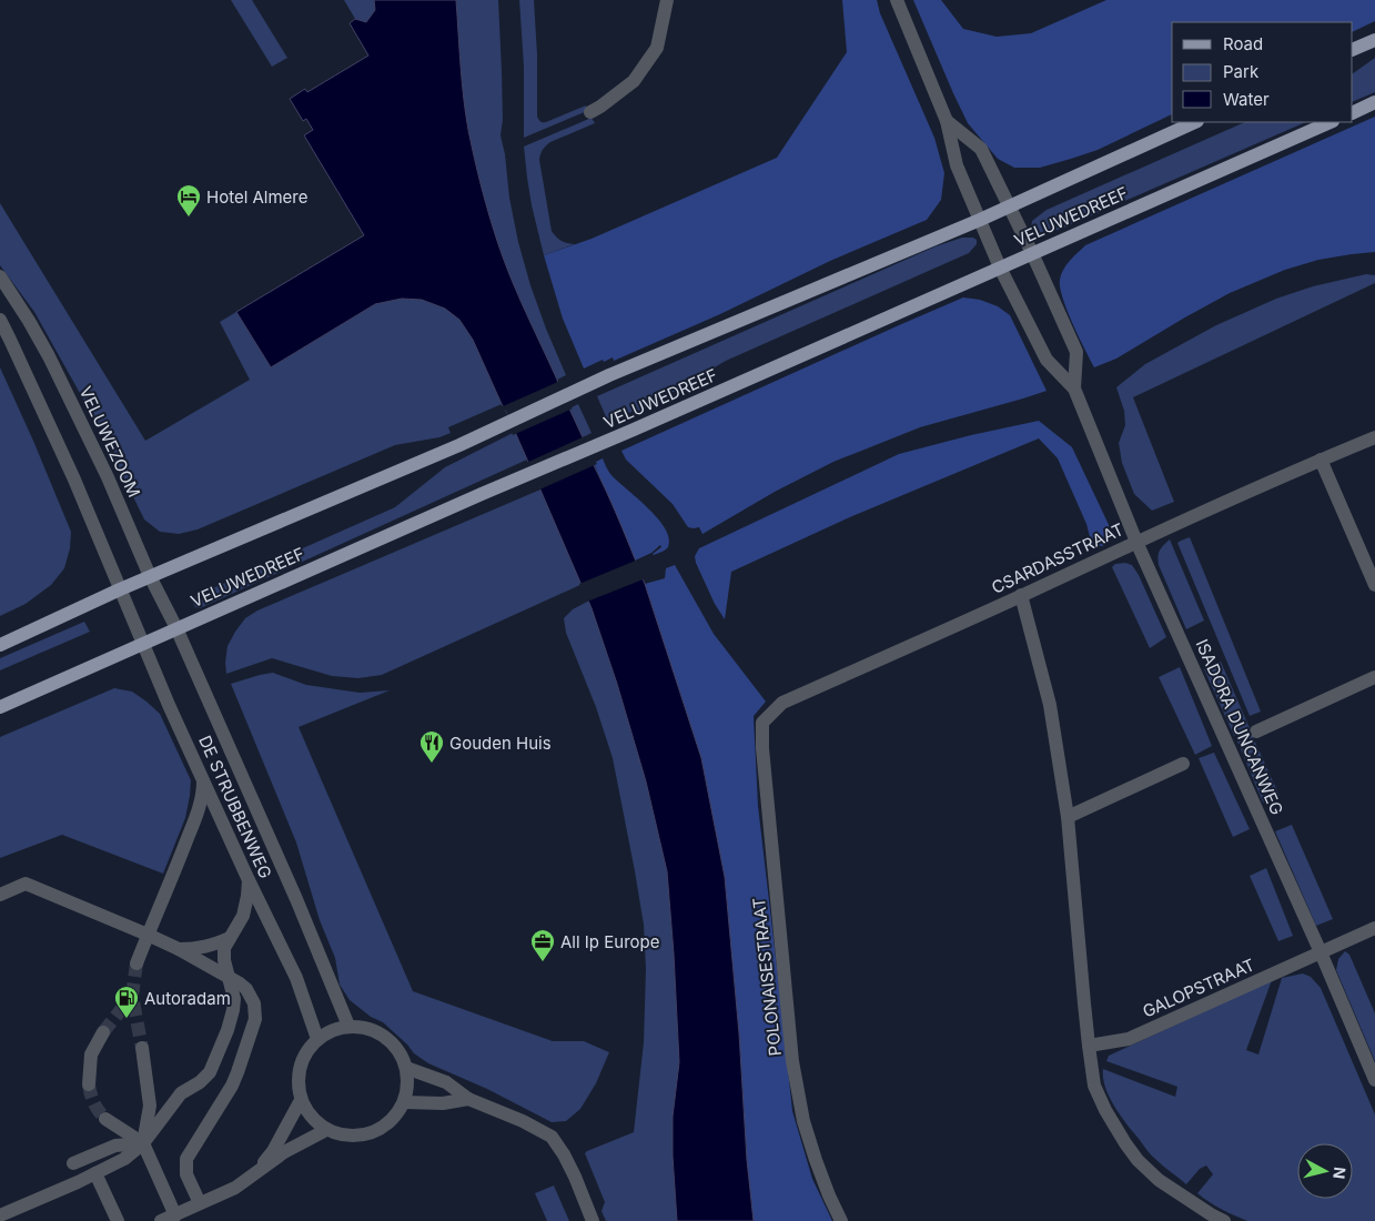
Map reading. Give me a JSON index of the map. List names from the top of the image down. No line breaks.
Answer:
{"streets":{"main road":["VELUWEDREEF"],"street":["VELUWEZOOM","CSARDASSTRAAT","ISADORA DUNCANWEG","DE STRUBBENWEG","POLONAISESTRAAT","GALOPSTRAAT"]},"crossings":[["VELUWEDREEF","VELUWEZOOM"],["VELUWEDREEF","ISADORA DUNCANWEG"],["VELUWEDREEF","DE STRUBBENWEG"],["VELUWEZOOM","DE STRUBBENWEG"],["CSARDASSTRAAT","ISADORA DUNCANWEG"],["CSARDASSTRAAT","POLONAISESTRAAT"],["ISADORA DUNCANWEG","GALOPSTRAAT"]],"places":{"hotel":["Hotel Almere"],"restaurant":["Gouden Huis"],"office":["All Ip Europe"],"fuel station":["Autoradam"]},"legend":["Road","Park","Water"],"north":"right"}
